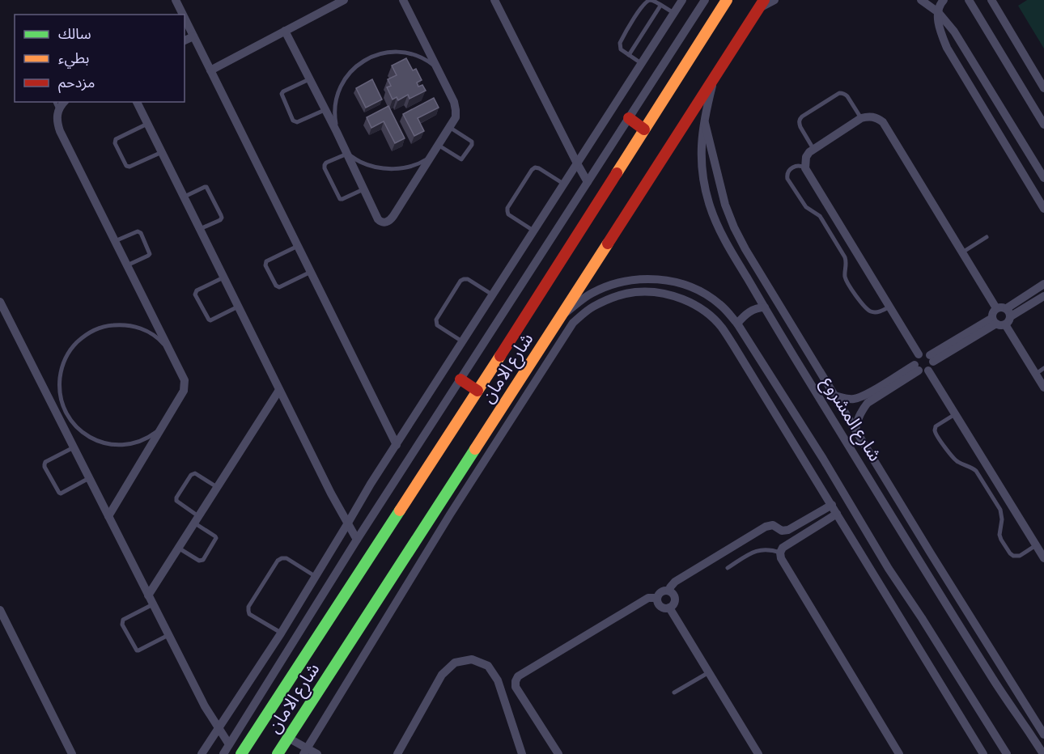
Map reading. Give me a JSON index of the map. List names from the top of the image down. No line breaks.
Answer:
{"streets":{"street":["شارع الامان","شارع المشروع"]},"crossings":[["شارع الامان","شارع المشروع"]],"legend":["سالك","بطيء","مزدحم"]}
